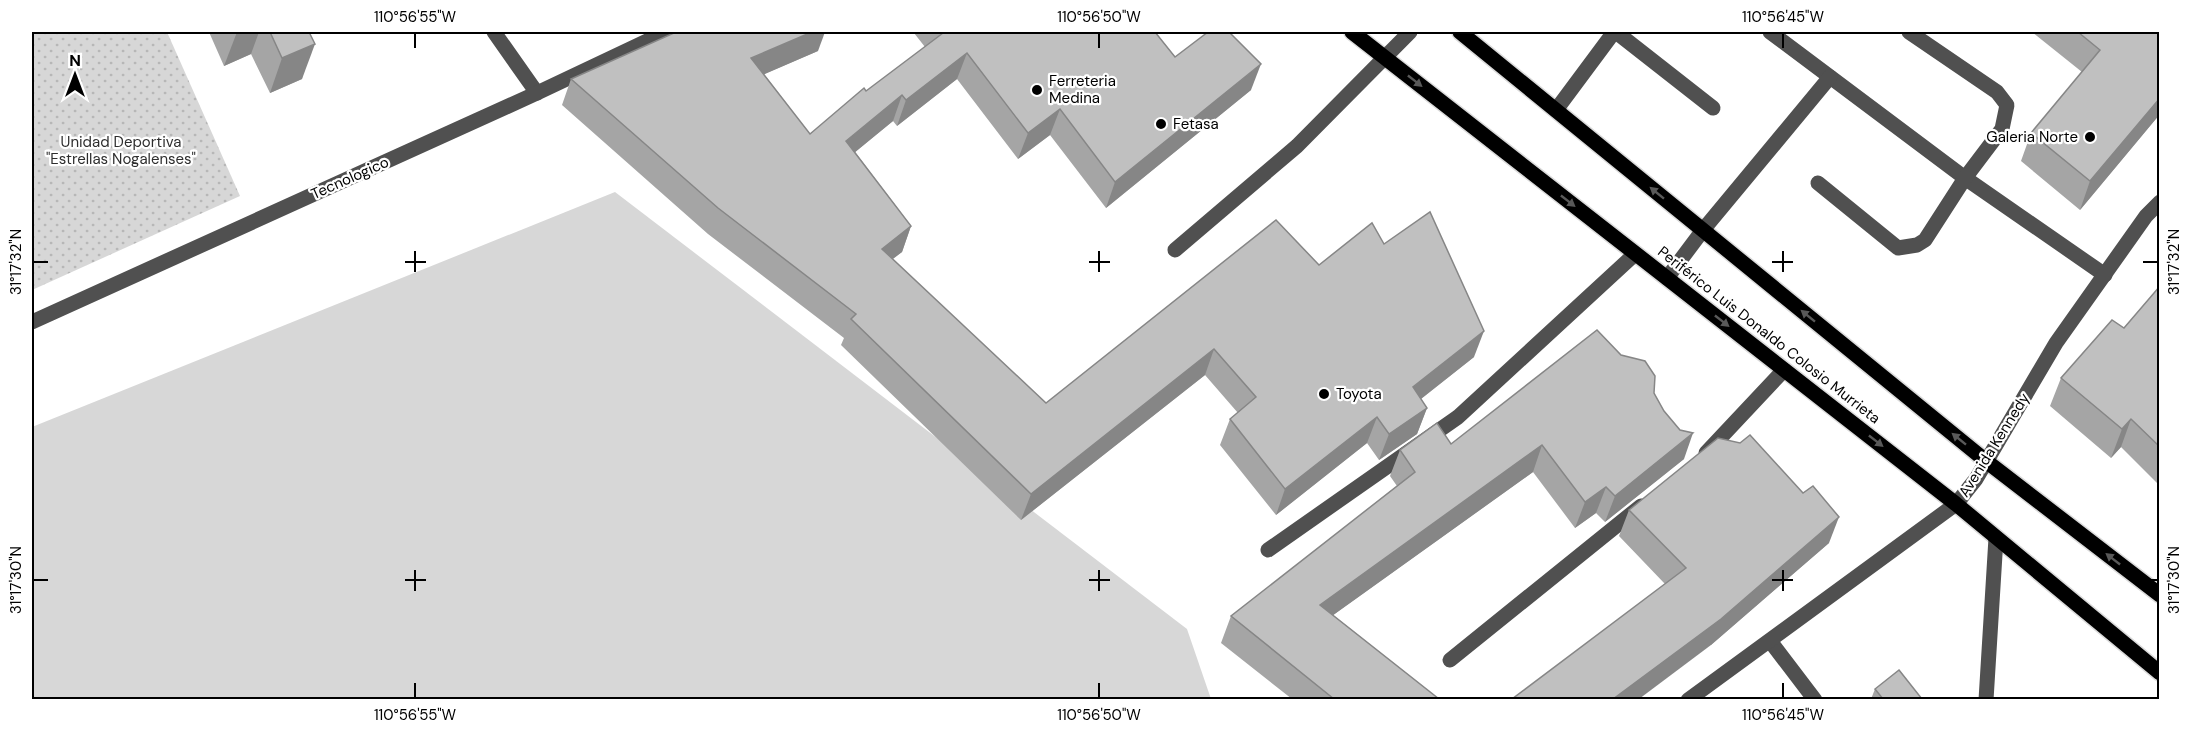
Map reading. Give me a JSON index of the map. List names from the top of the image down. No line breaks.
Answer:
{"streets":{"main road":["Periférico Luis Donaldo Colosio Murrieta"],"street":["Tecnologico","Avenida Kennedy"]},"crossings":[["Periférico Luis Donaldo Colosio Murrieta","Avenida Kennedy"]],"parks":["Unidad Deportiva \"Estrellas Nogalenses\""],"places":["Ferreteria Medina","Fetasa","Galeria Norte","Toyota"],"north":"top","coordinates":["110°56'55\"W","110°56'50\"W","110°56'45\"W","31°17'32\"N","31°17'30\"N"]}
